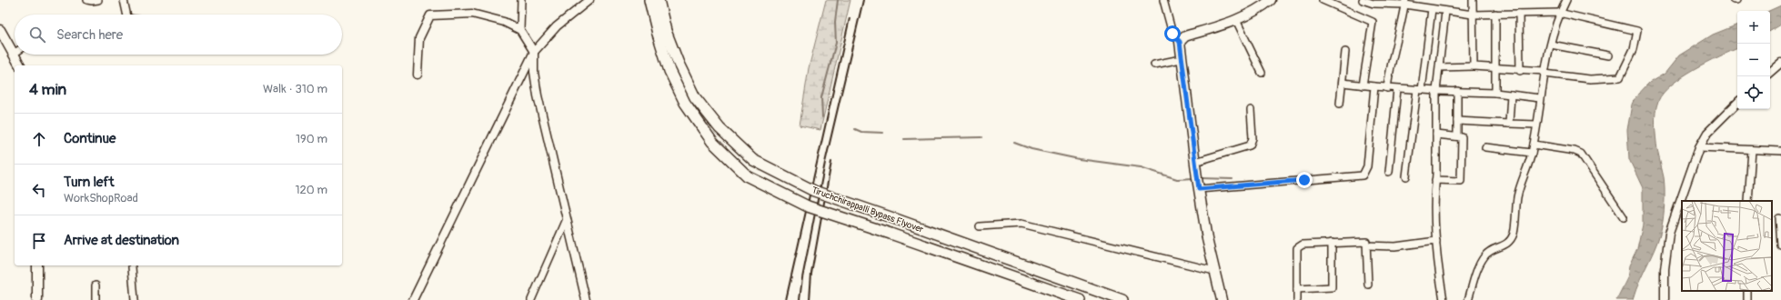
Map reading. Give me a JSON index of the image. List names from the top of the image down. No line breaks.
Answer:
{"streets":{"highway":["Tiruchchirappalli Bypass Flyover"]},"page":{"map_buttons":["+","−"],"search":"Search here","heading":["4 min","Walk · 310 m"],"list":[["Continue","190 m"],["Turn left","WorkShopRoad","120 m"],"Arrive at destination"]}}
